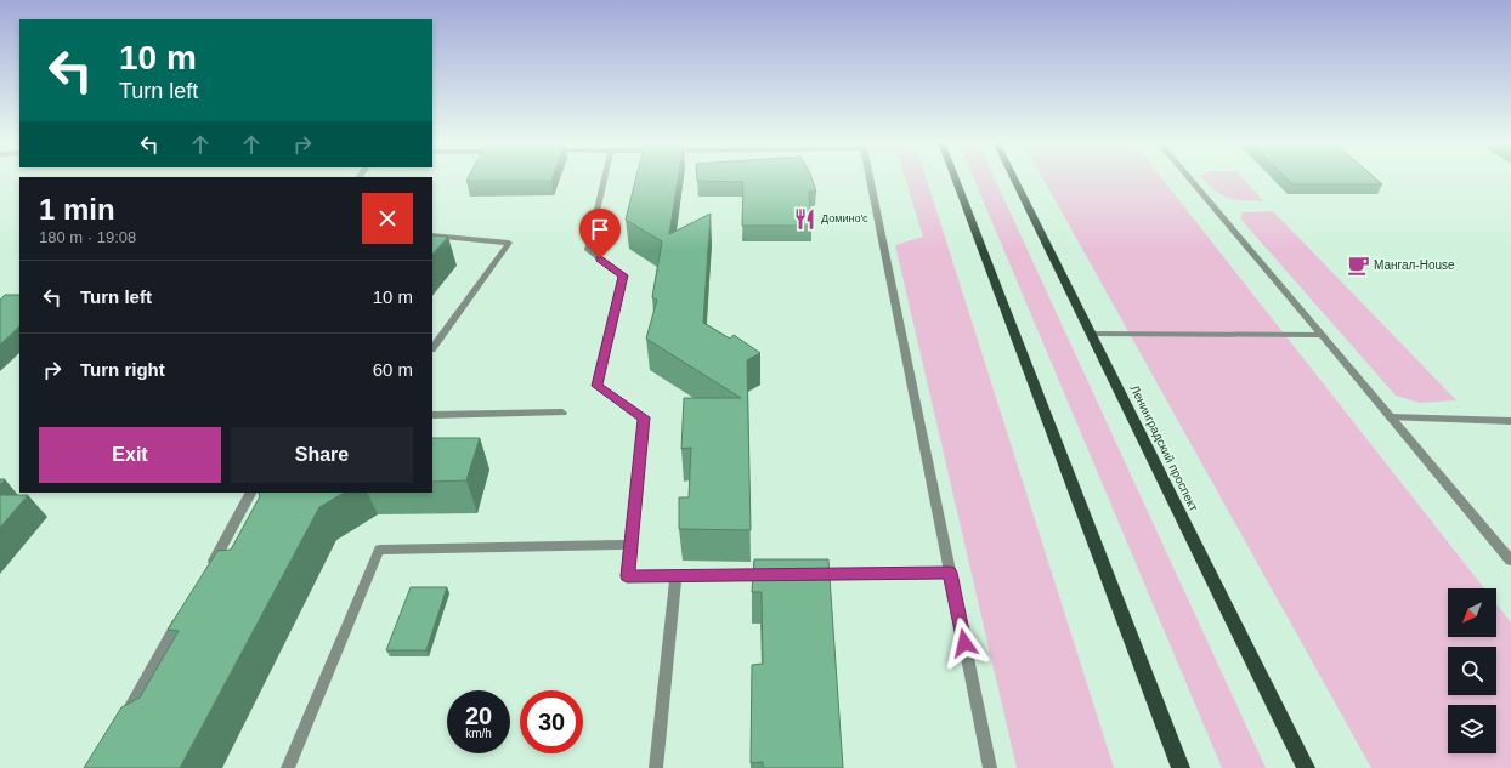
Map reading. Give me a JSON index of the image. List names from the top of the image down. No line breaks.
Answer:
{"streets":{"main road":["Ленинградский проспект"]},"places":{"restaurant":["Домино'c"],"cafe":["Мангал-House"]},"north":"bottom left","page":{"turn":["10 m","Turn left"],"heading":["1 min","180 m · 19:08"],"list":[{"name":"Turn left","value":"10 m"},{"name":"Turn right","value":"60 m"}],"buttons":["Exit","Share"],"speed":"20 km/h","limit":"30"}}
